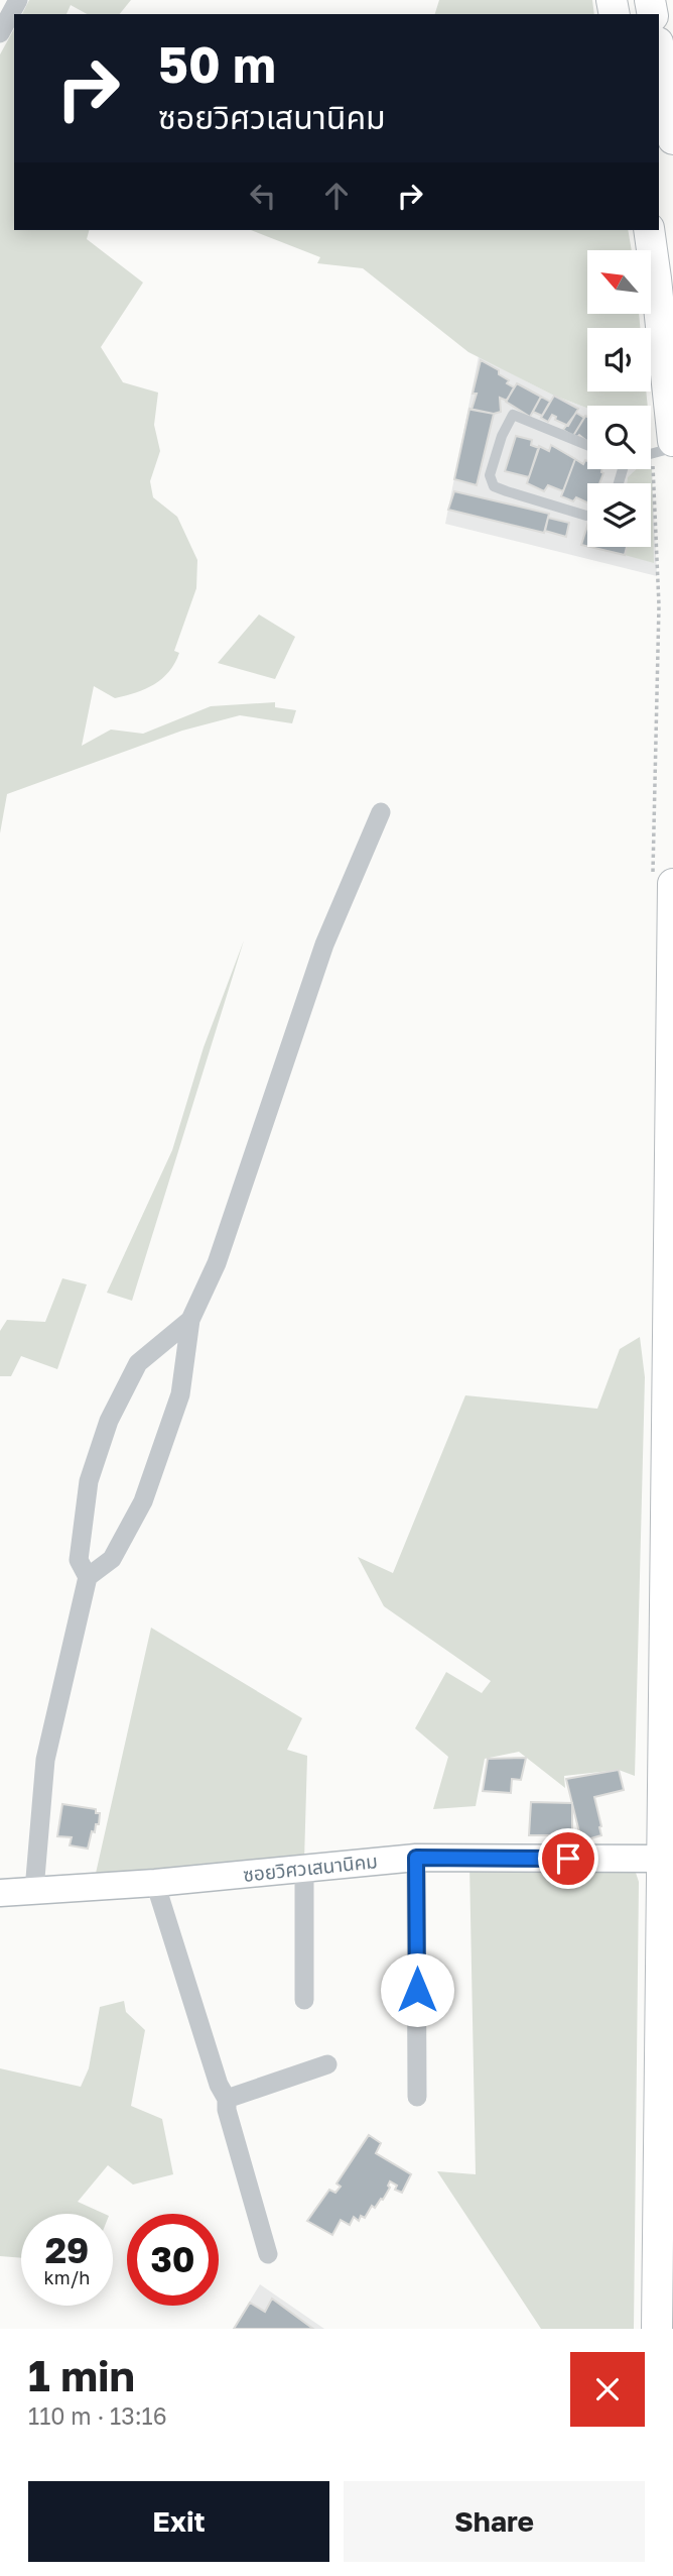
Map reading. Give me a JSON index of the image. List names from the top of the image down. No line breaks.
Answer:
{"streets":{"street":["ซอยวิศวเสนานิคม"]},"north":"top left","page":{"turn":["50 m","ซอยวิศวเสนานิคม"],"speed":"29 km/h","limit":"30","heading":["1 min","110 m · 13:16"],"buttons":["Exit","Share"]}}
